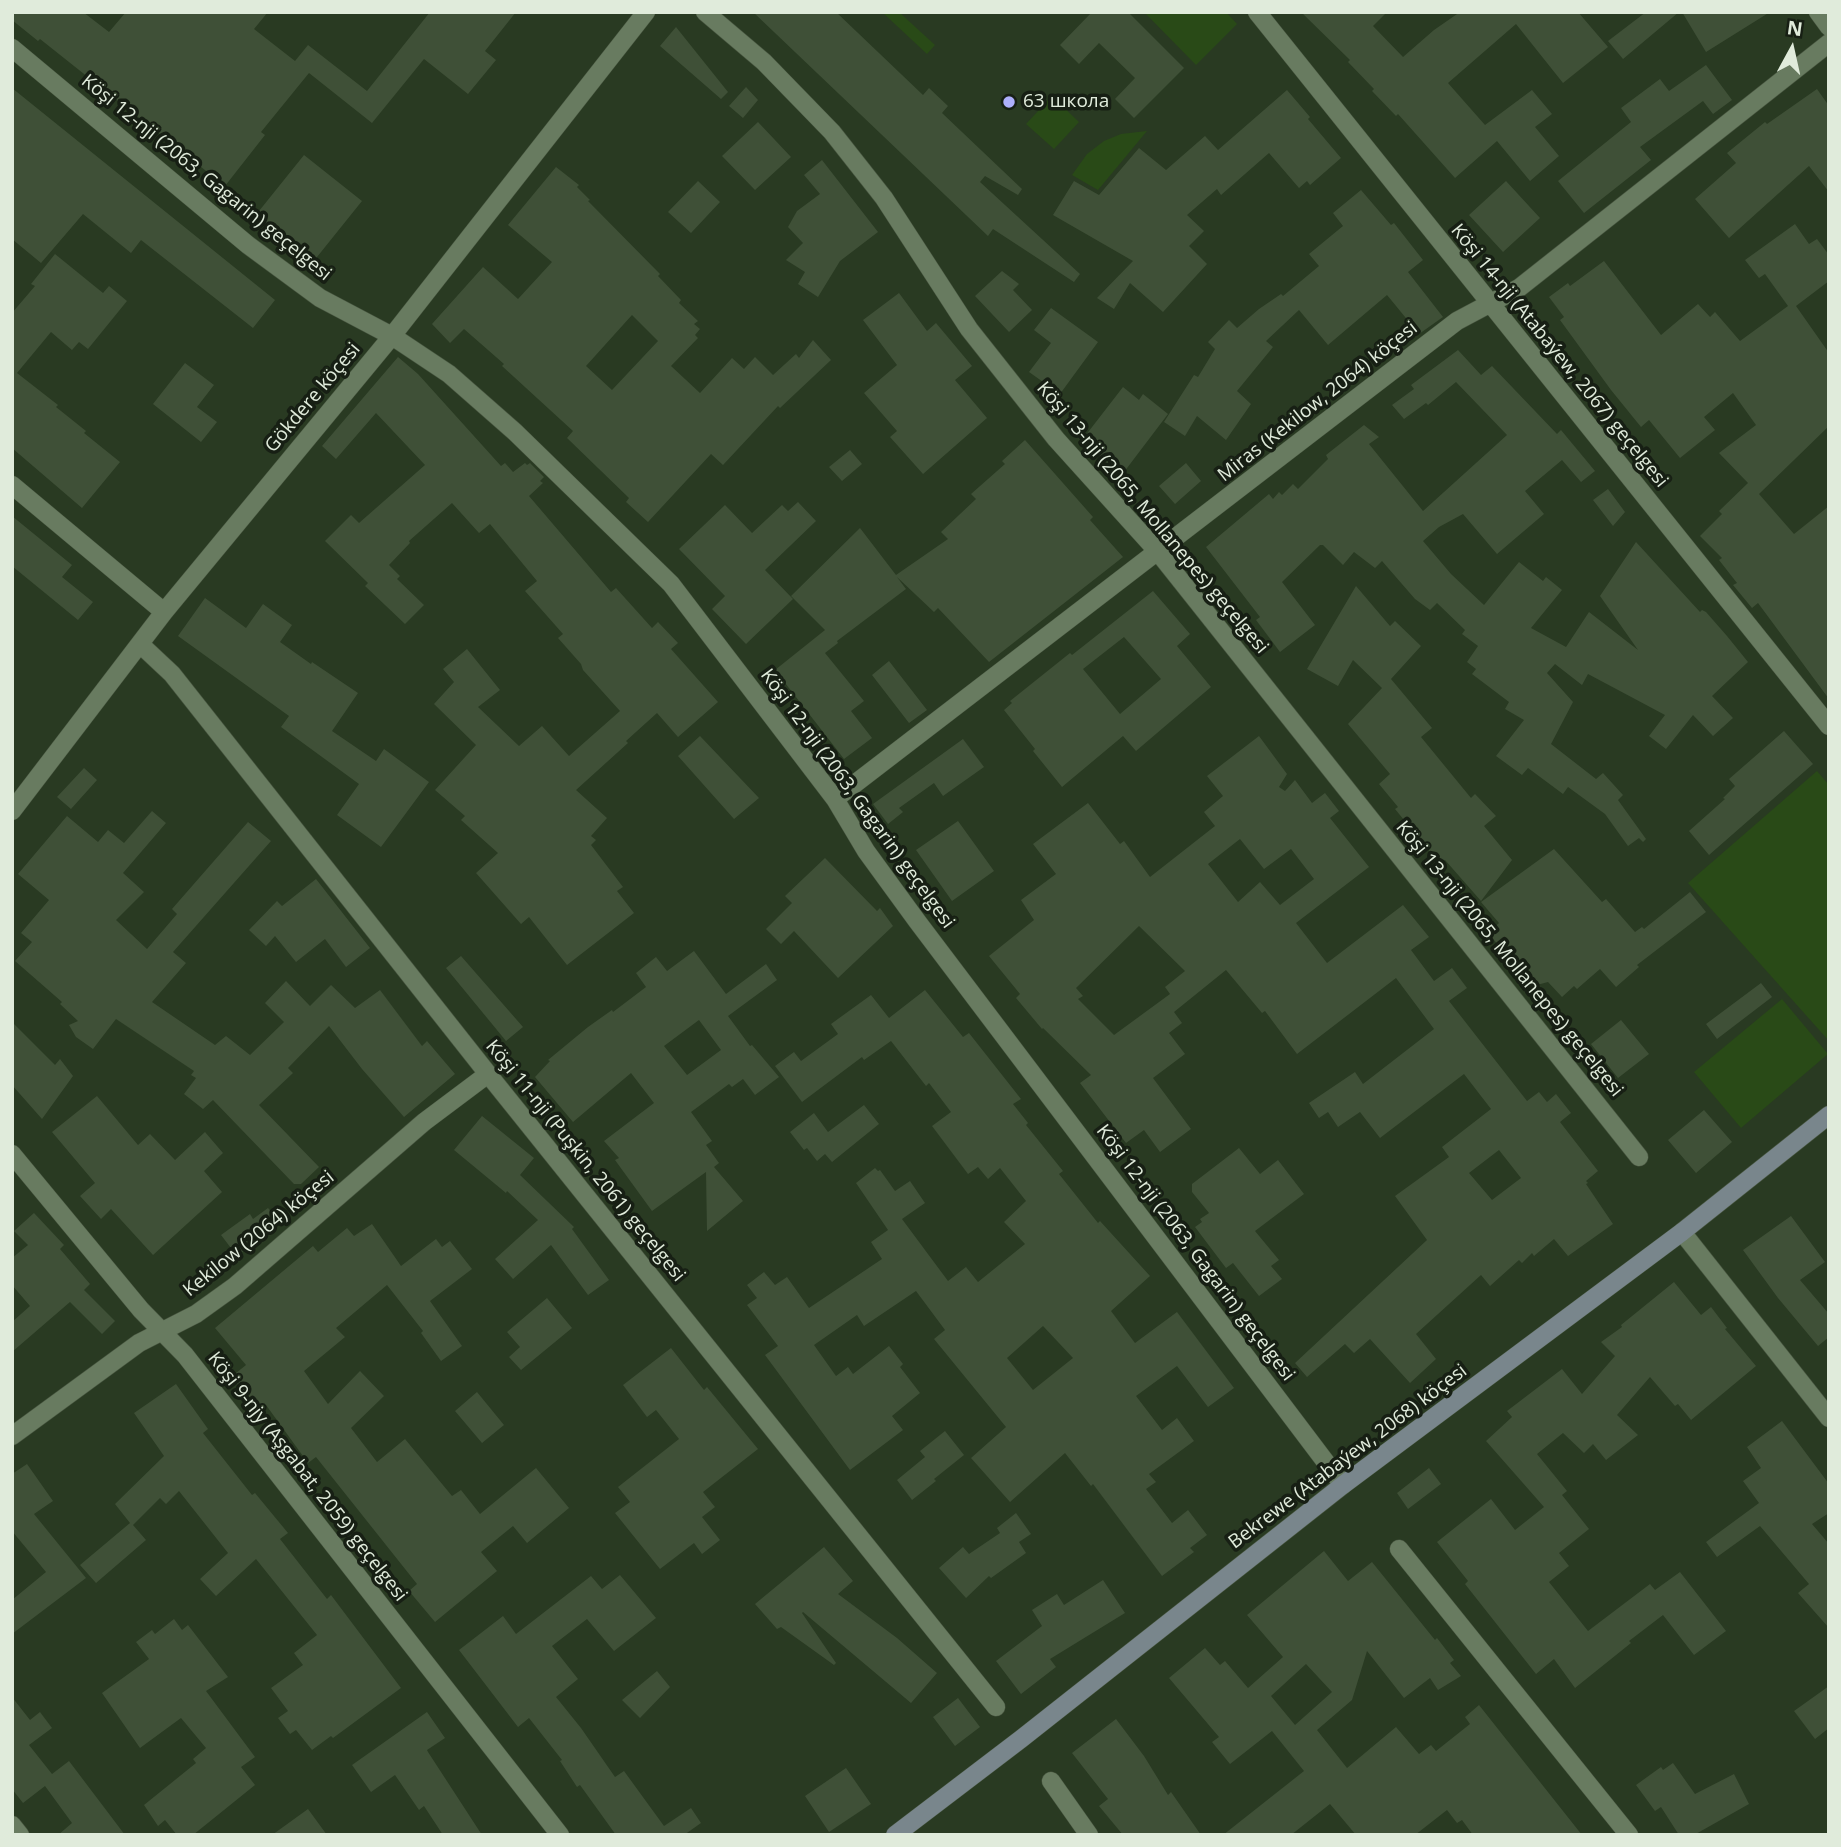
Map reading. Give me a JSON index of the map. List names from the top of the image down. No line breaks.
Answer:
{"streets":{"main road":["Bekrewe (Atabaýew, 2068) köçesi"],"street":["Köşi 12-nji (2063, Gagarin) geçelgesi","Köşi 14-nji (Atabaýew, 2067) geçelgesi","Gökdere köçesi","Miras (Kekilow, 2064) köçesi","Köşi 13-nji (2065, Mollanepes) geçelgesi","Köşi 11-nji (Puşkin, 2061) geçelgesi","Kekilow (2064) köçesi","Köşi 9-njy (Aşgabat, 2059) geçelgesi"]},"crossings":[["Köşi 12-nji (2063, Gagarin) geçelgesi","Gökdere köçesi"],["Köşi 12-nji (2063, Gagarin) geçelgesi","Miras (Kekilow, 2064) köçesi"],["Köşi 12-nji (2063, Gagarin) geçelgesi","Bekrewe (Atabaýew, 2068) köçesi"],["Köşi 14-nji (Atabaýew, 2067) geçelgesi","Miras (Kekilow, 2064) köçesi"],["Gökdere köçesi","Köşi 11-nji (Puşkin, 2061) geçelgesi"],["Miras (Kekilow, 2064) köçesi","Köşi 13-nji (2065, Mollanepes) geçelgesi"],["Köşi 11-nji (Puşkin, 2061) geçelgesi","Kekilow (2064) köçesi"],["Kekilow (2064) köçesi","Köşi 9-njy (Aşgabat, 2059) geçelgesi"]],"places":["63 школа"],"north":"top"}
